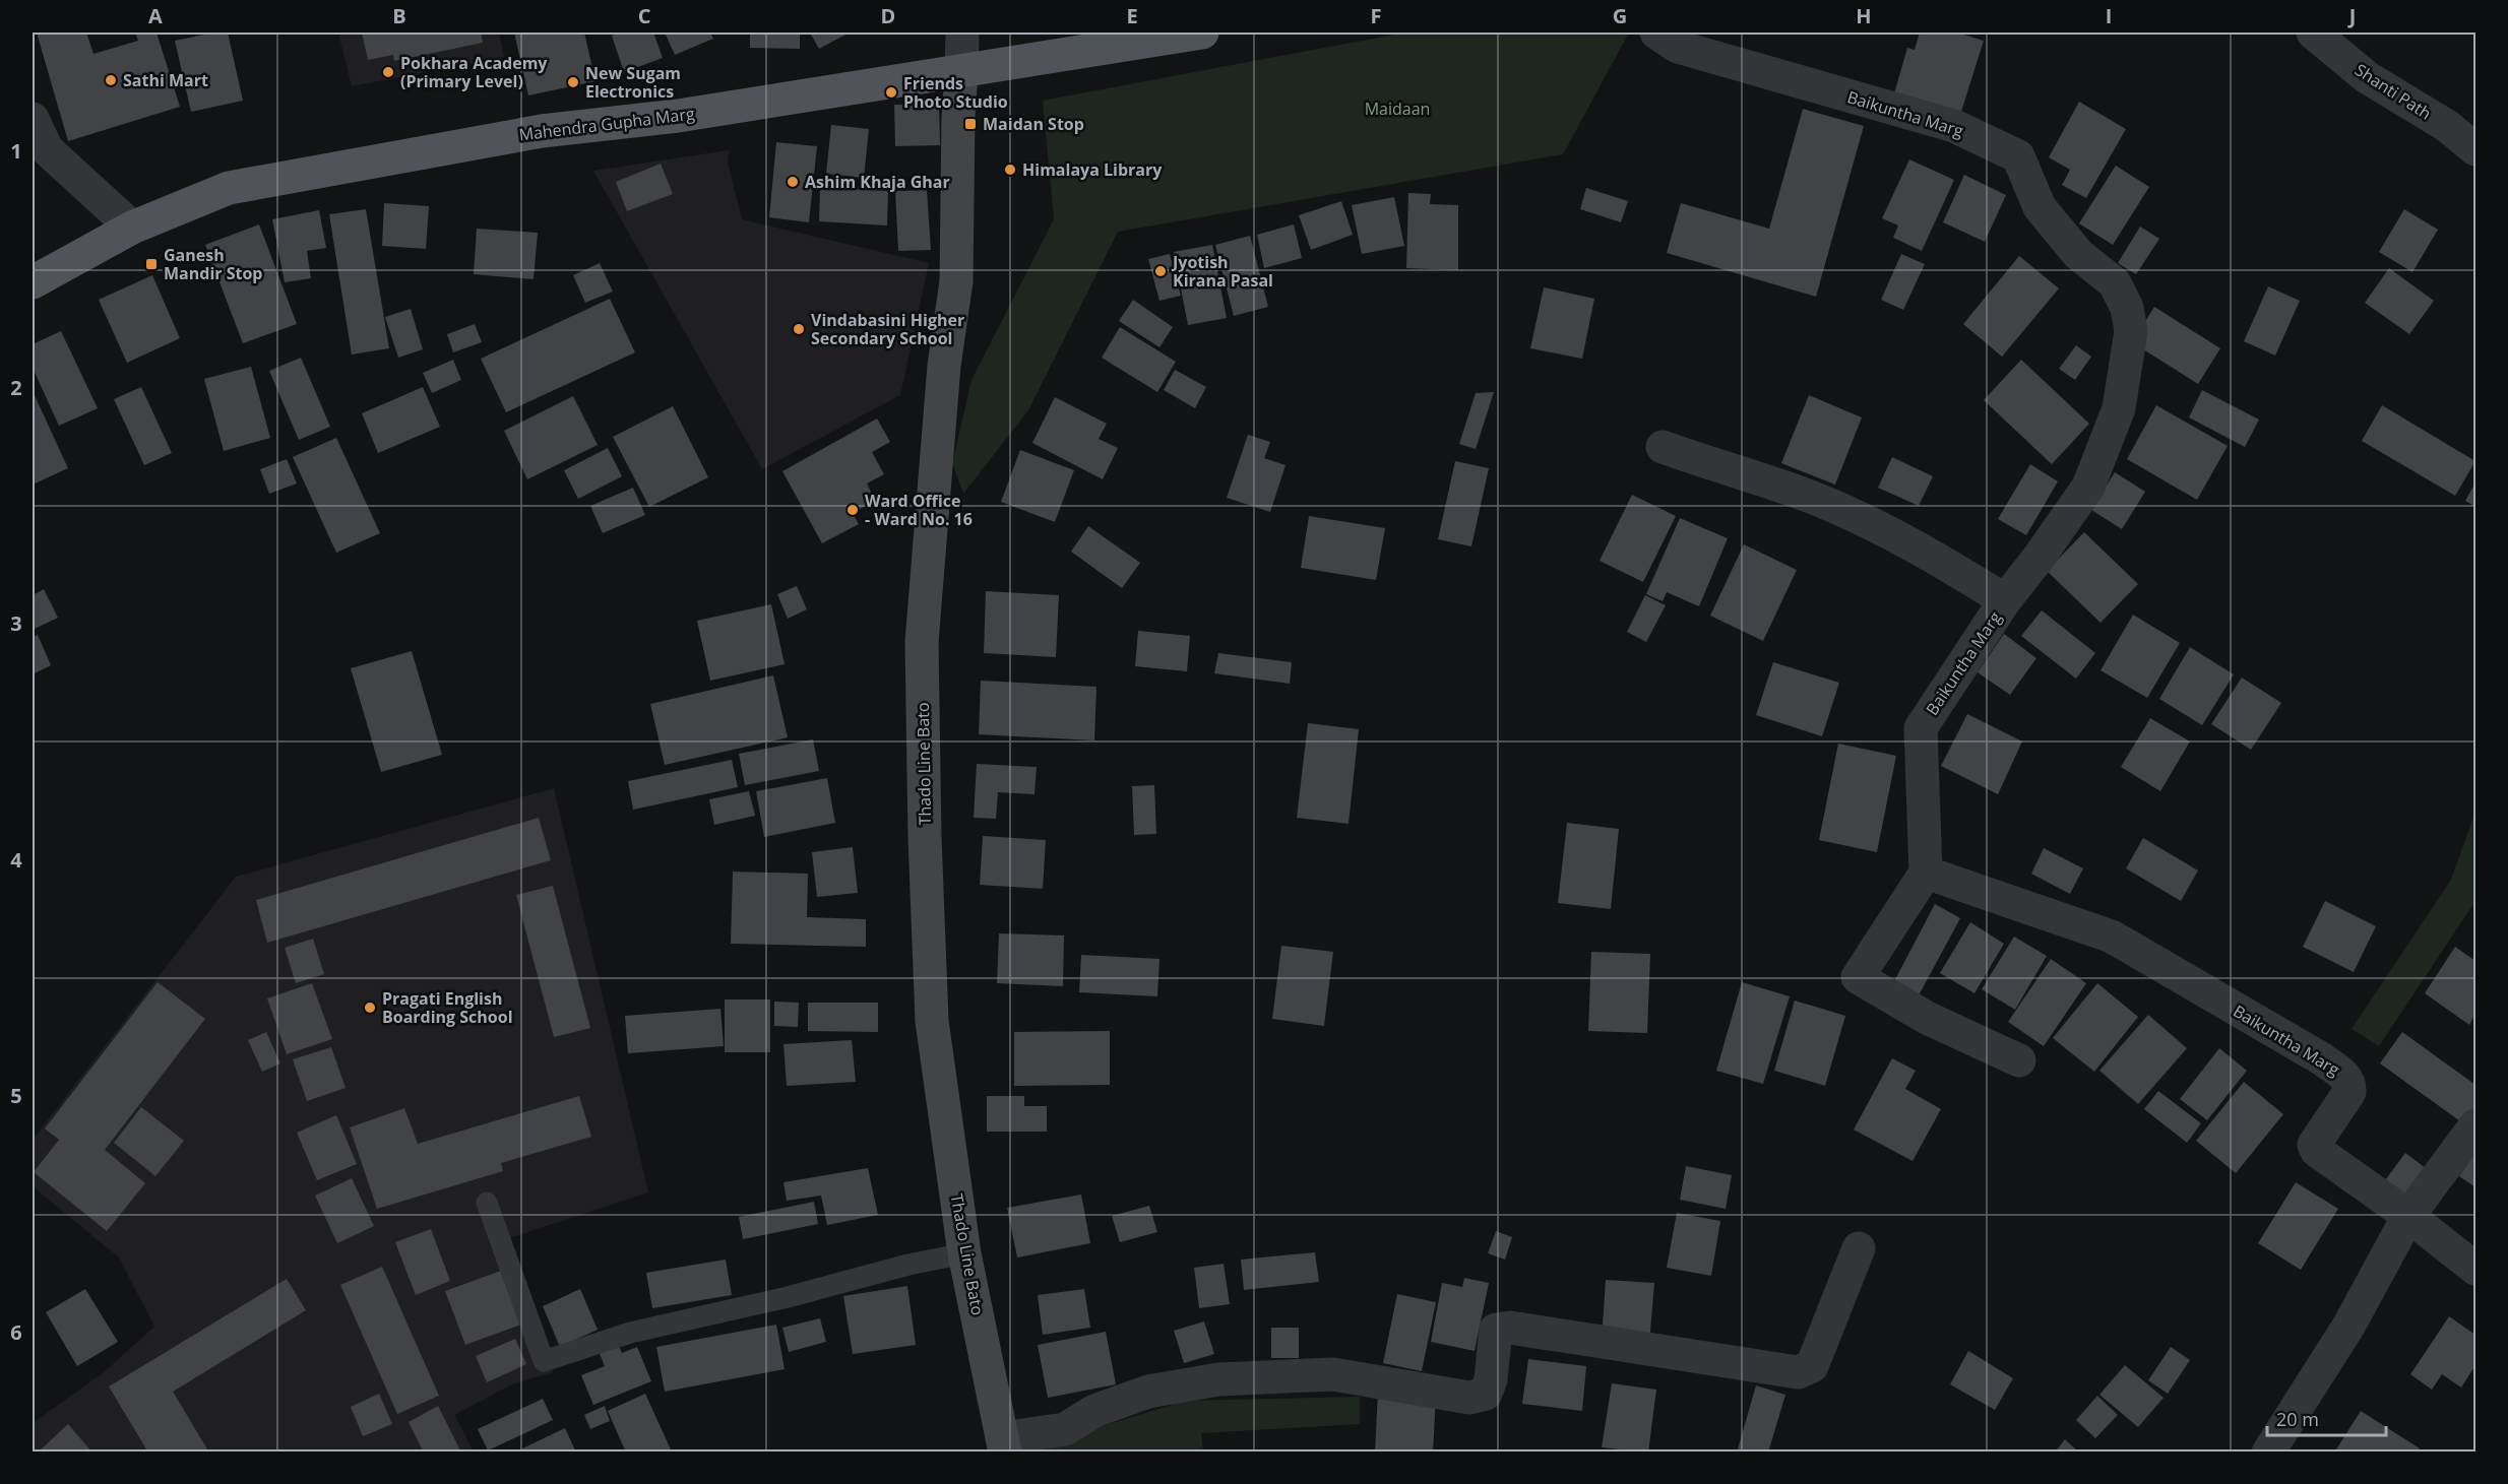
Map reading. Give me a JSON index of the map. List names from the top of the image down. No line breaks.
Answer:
{"streets":{"main road":["Mahendra Gupha Marg","Thado Line Bato"],"street":["Shanti Path","Baikuntha Marg"]},"crossings":[["Mahendra Gupha Marg","Thado Line Bato"]],"parks":["Maidaan"],"places":{"other":["Pokhara Academy (Primary Level)","Sathi Mart","New Sugam Electronics","Friends Photo Studio","Himalaya Library","Ashim Khaja Ghar","Jyotish Kirana Pasal","Vindabasini Higher Secondary School","Ward Office - Ward No. 16","Pragati English Boarding School"],"transit":["Maidan Stop","Ganesh Mandir Stop"]},"scale_bar":"20 m","grid":{"columns":["A","B","C","D","E","F","G","H","I","J"],"rows":["1","2","3","4","5","6"]}}
